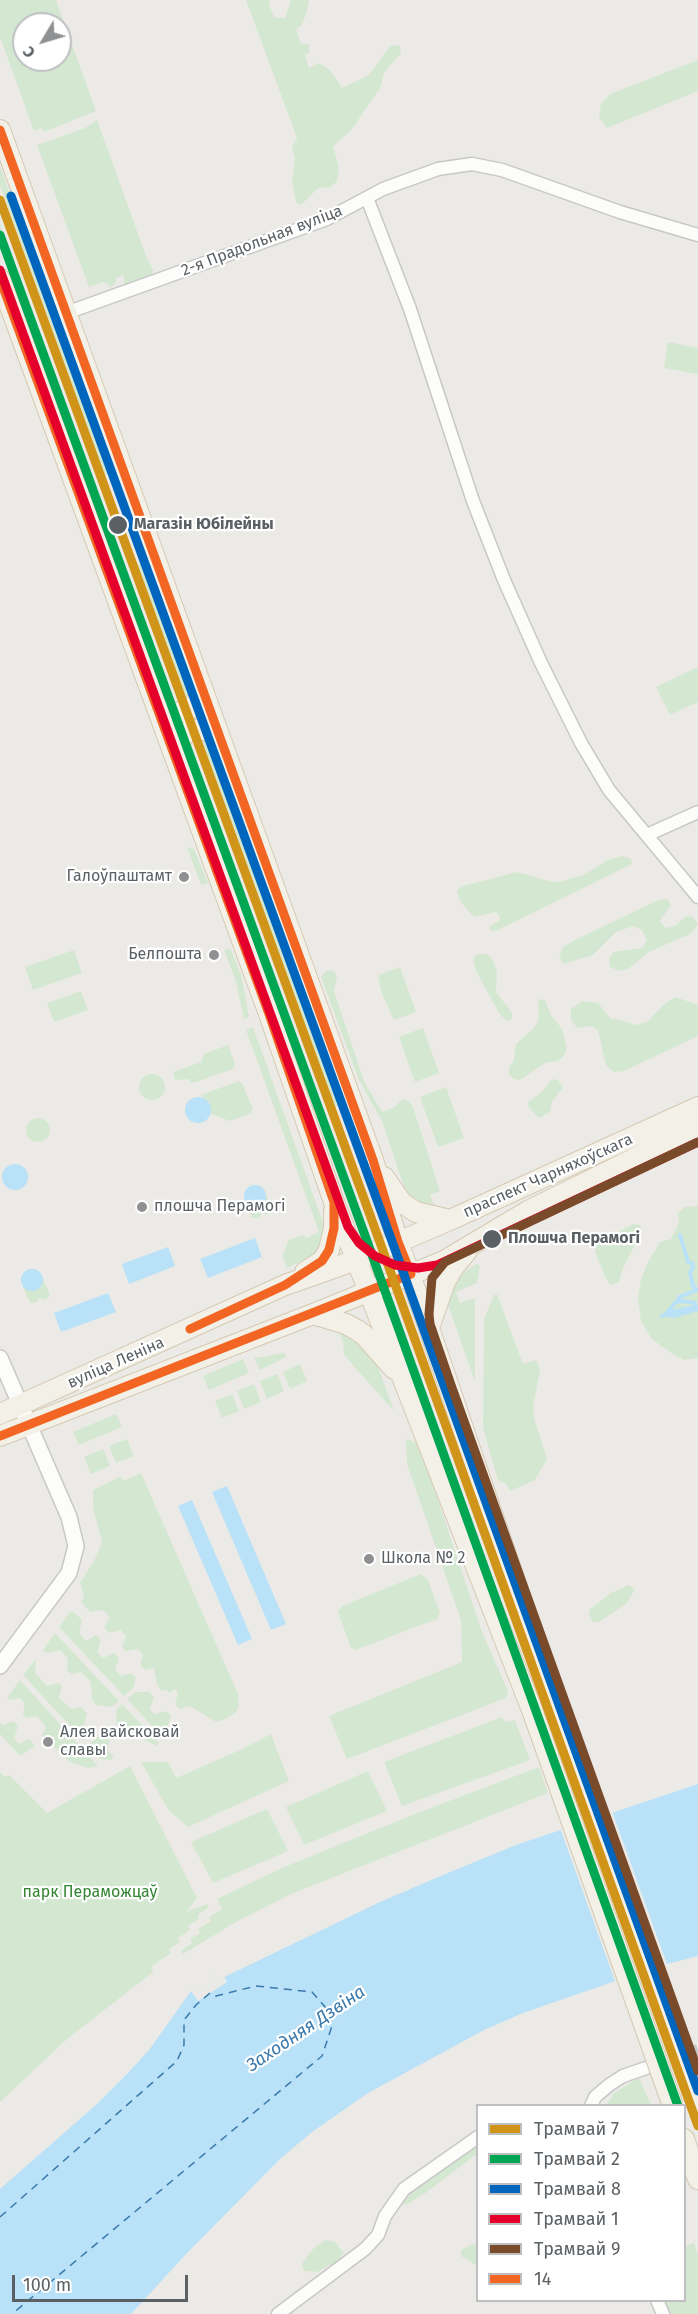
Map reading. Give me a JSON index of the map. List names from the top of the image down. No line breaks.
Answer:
{"streets":{"main road":["праспект Чарняхоўскага","вуліца Леніна"],"street":["2-я Прадольная вуліца"]},"crossings":[["праспект Чарняхоўскага","вуліца Леніна"]],"water":["Заходняя Дзвіна"],"parks":["парк Пераможцаў"],"places":["Магазін Юбілейны","Галоўпаштамт","Белпошта","плошча Перамогі","Плошча Перамогі","Школа № 2","Алея вайсковай славы"],"lines":["transit line 14","tram line 8","tram line 7","tram line 2","tram line 1","tram line 9"],"legend":["Трамвай 7","Трамвай 2","Трамвай 8","Трамвай 1","Трамвай 9","14"],"scale_bar":"100 m","north":"bottom left"}
